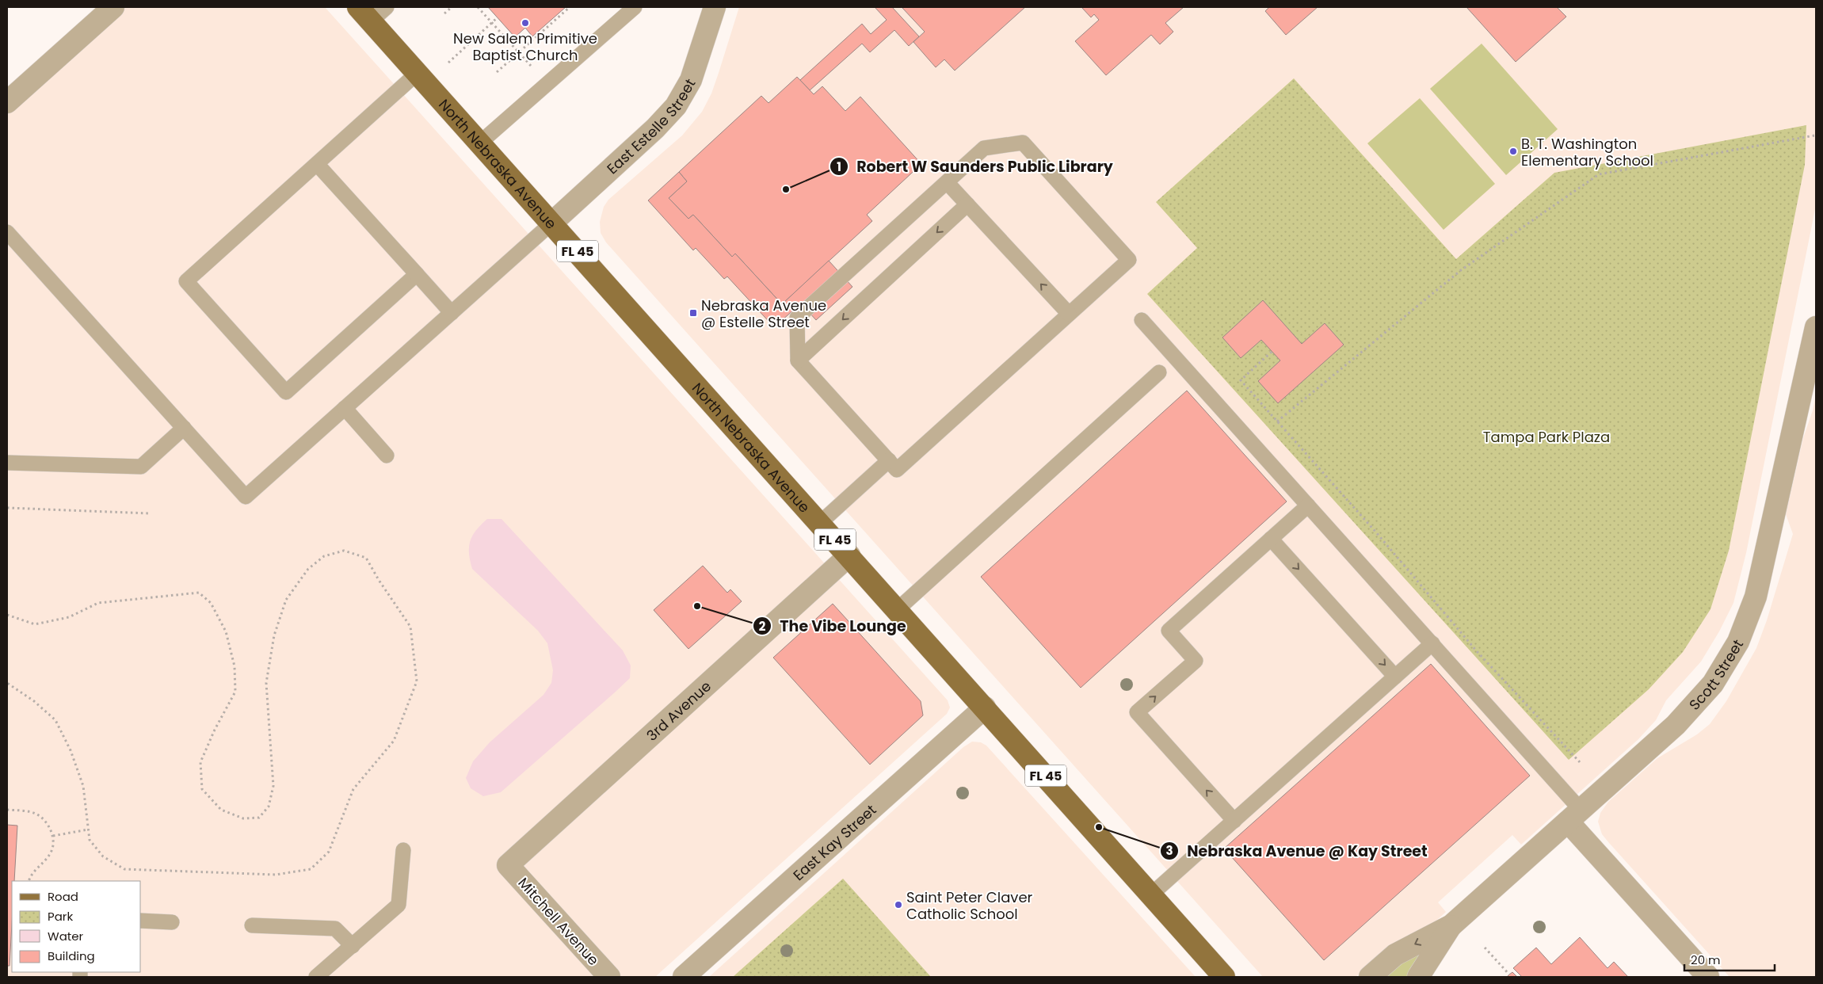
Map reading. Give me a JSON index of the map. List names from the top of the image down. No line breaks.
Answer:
{"streets":{"main road":["North Nebraska Avenue","FL 45"],"street":["East Estelle Street","Scott Street","3rd Avenue","East Kay Street","Mitchell Avenue"]},"crossings":[["East Estelle Street","North Nebraska Avenue"],["North Nebraska Avenue","3rd Avenue"],["North Nebraska Avenue","East Kay Street"],["3rd Avenue","Mitchell Avenue"]],"parks":["Tampa Park Plaza"],"places":{"other":["New Salem Primitive Baptist Church","B. T. Washington Elementary School","Robert W Saunders Public Library","The Vibe Lounge","Nebraska Avenue @ Kay Street","Saint Peter Claver Catholic School"],"transit":["Nebraska Avenue @ Estelle Street"]},"legend":["Road","Park","Water","Building"],"scale_bar":"20 m"}
